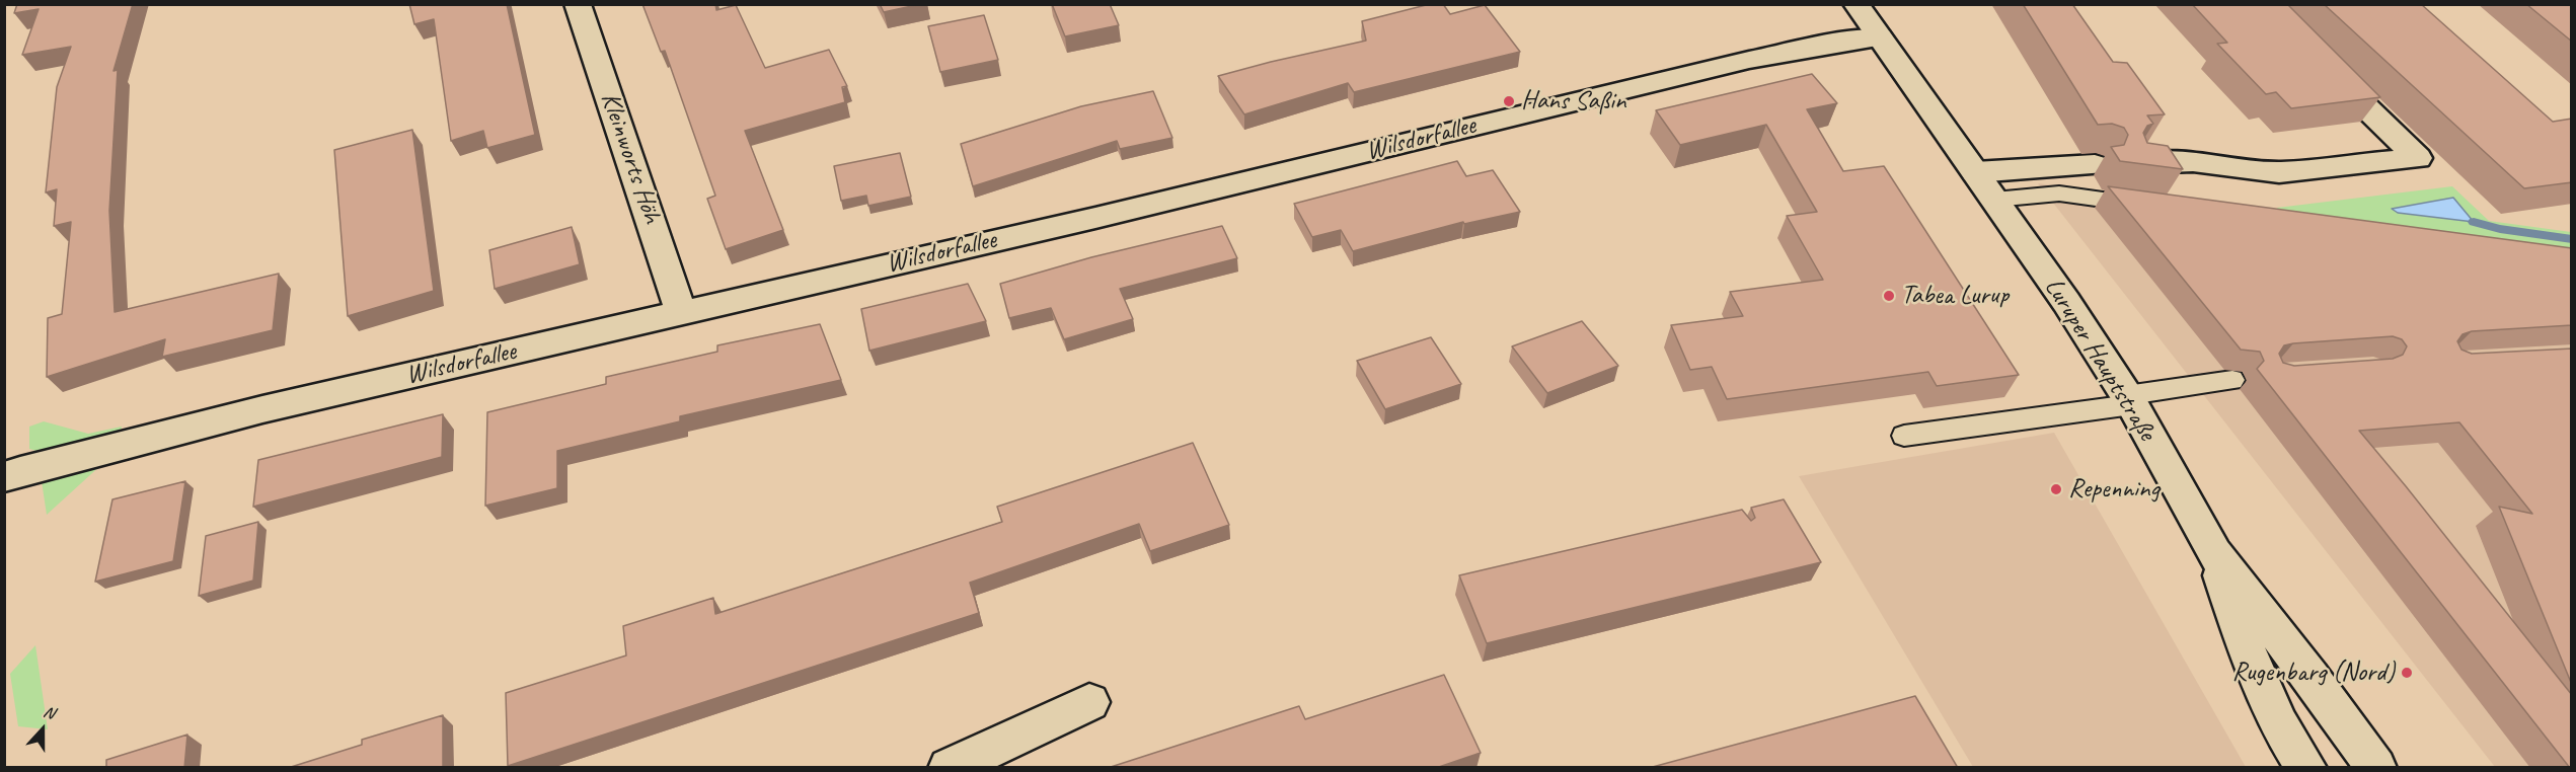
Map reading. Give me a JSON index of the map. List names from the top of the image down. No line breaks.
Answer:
{"streets":{"street":["Wilsdorfallee","Kleinworts Höh","Luruper Hauptstraße"]},"crossings":[["Wilsdorfallee","Kleinworts Höh"],["Wilsdorfallee","Luruper Hauptstraße"]],"places":["Hans Saßin","Tabea Lurup","Repenning","Rugenbarg (Nord)"],"north":"top"}
